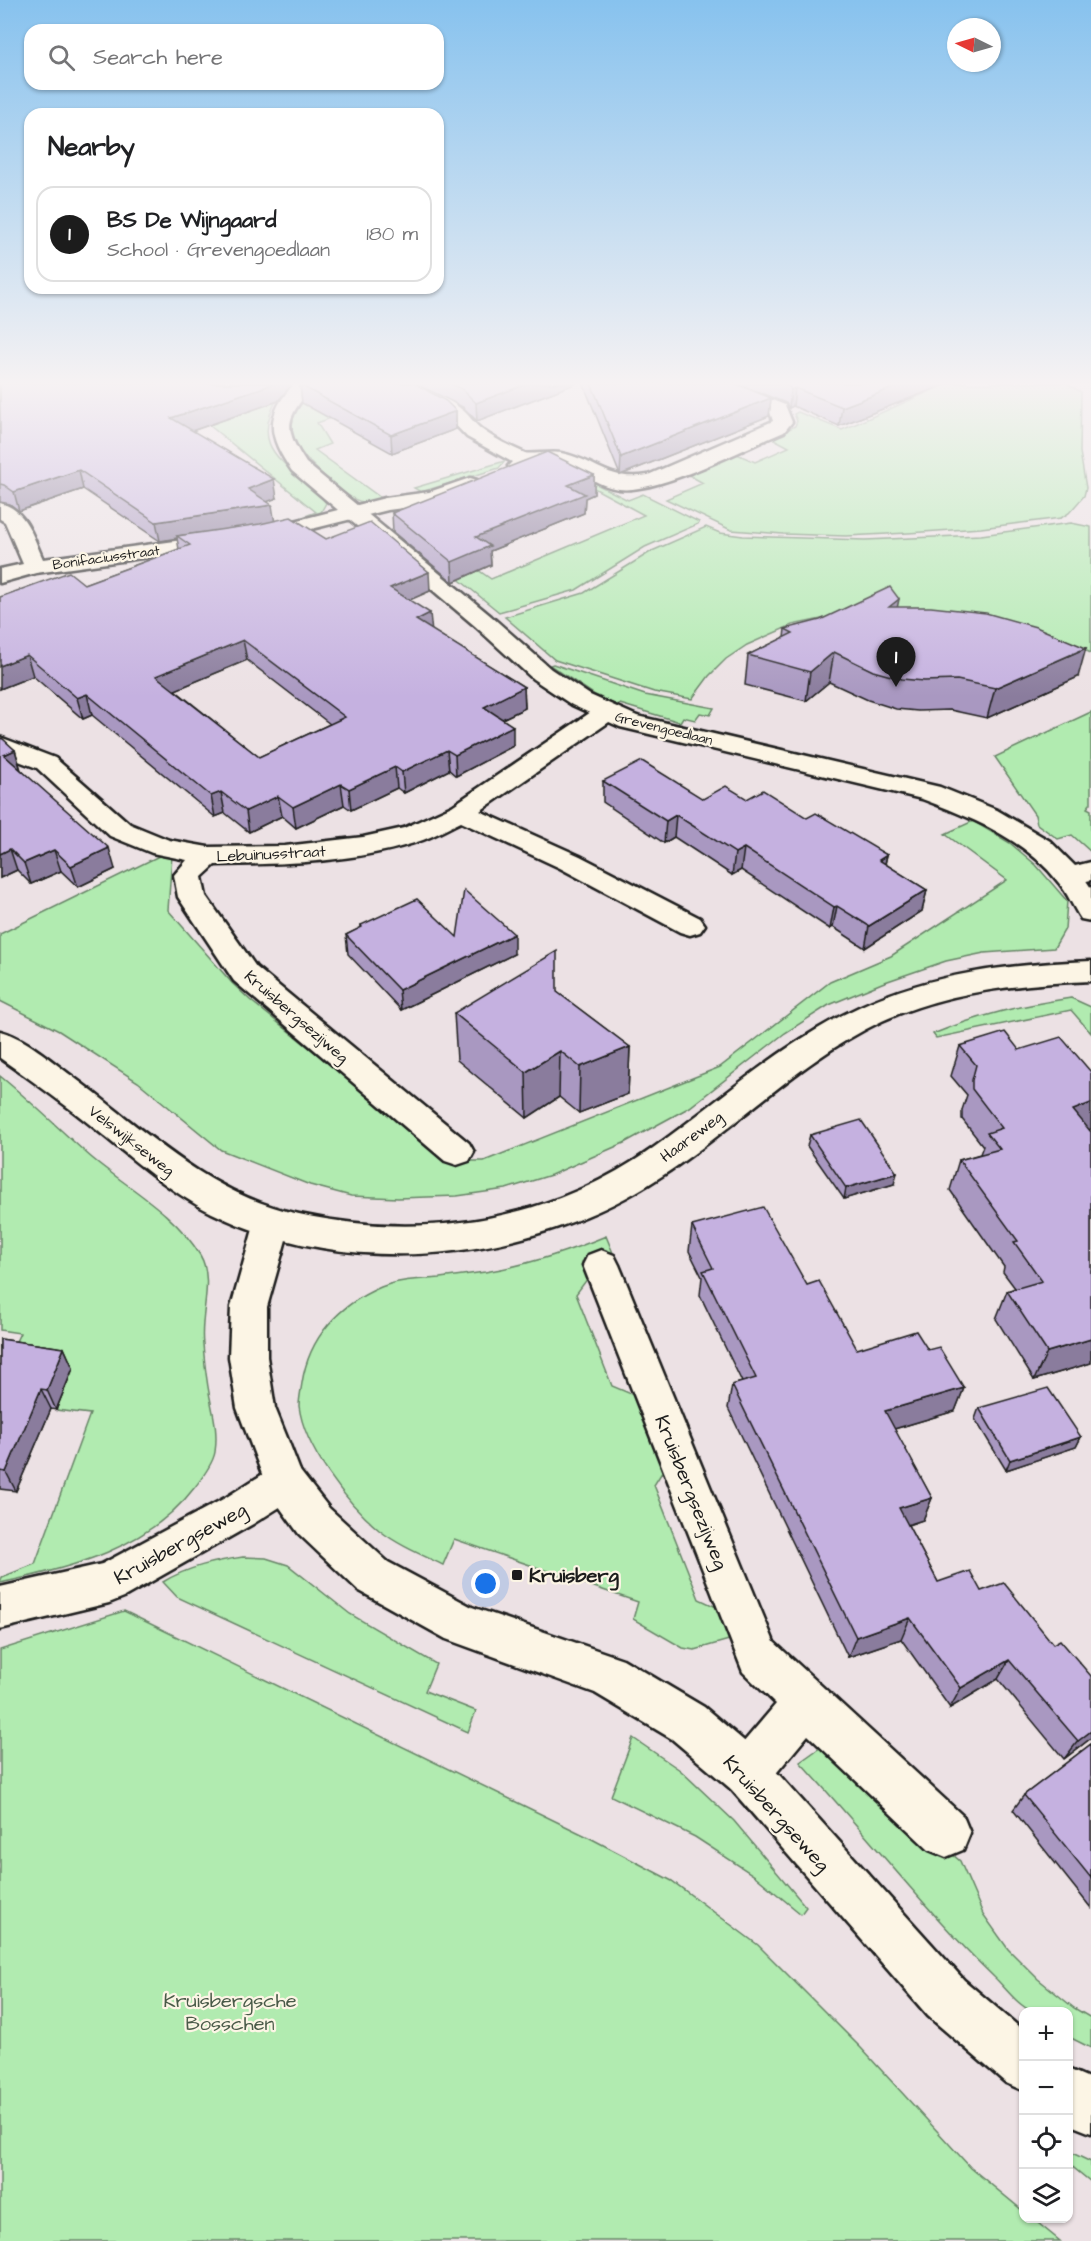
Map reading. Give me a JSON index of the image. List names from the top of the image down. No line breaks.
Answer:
{"streets":{"street":["Bonifaciusstraat","Grevengoedlaan","Lebuinusstraat","Kruisbergsezijweg","Haareweg","Velswijkseweg","Kruisbergseweg"]},"crossings":[["Bonifaciusstraat","Grevengoedlaan"],["Grevengoedlaan","Lebuinusstraat"],["Lebuinusstraat","Kruisbergsezijweg"],["Haareweg","Velswijkseweg"],["Haareweg","Kruisbergseweg"],["Velswijkseweg","Kruisbergseweg"]],"parks":["Kruisbergsche Bosschen"],"places":{"transit":["Kruisberg"]},"north":"left","page":{"search":"Search here","heading":"Nearby","list":[{"mark":"1","name":"BS De Wijngaard","note":"School · Grevengoedlaan","value":"180 m"}],"pins":"1","map_buttons":["+","−"]}}
